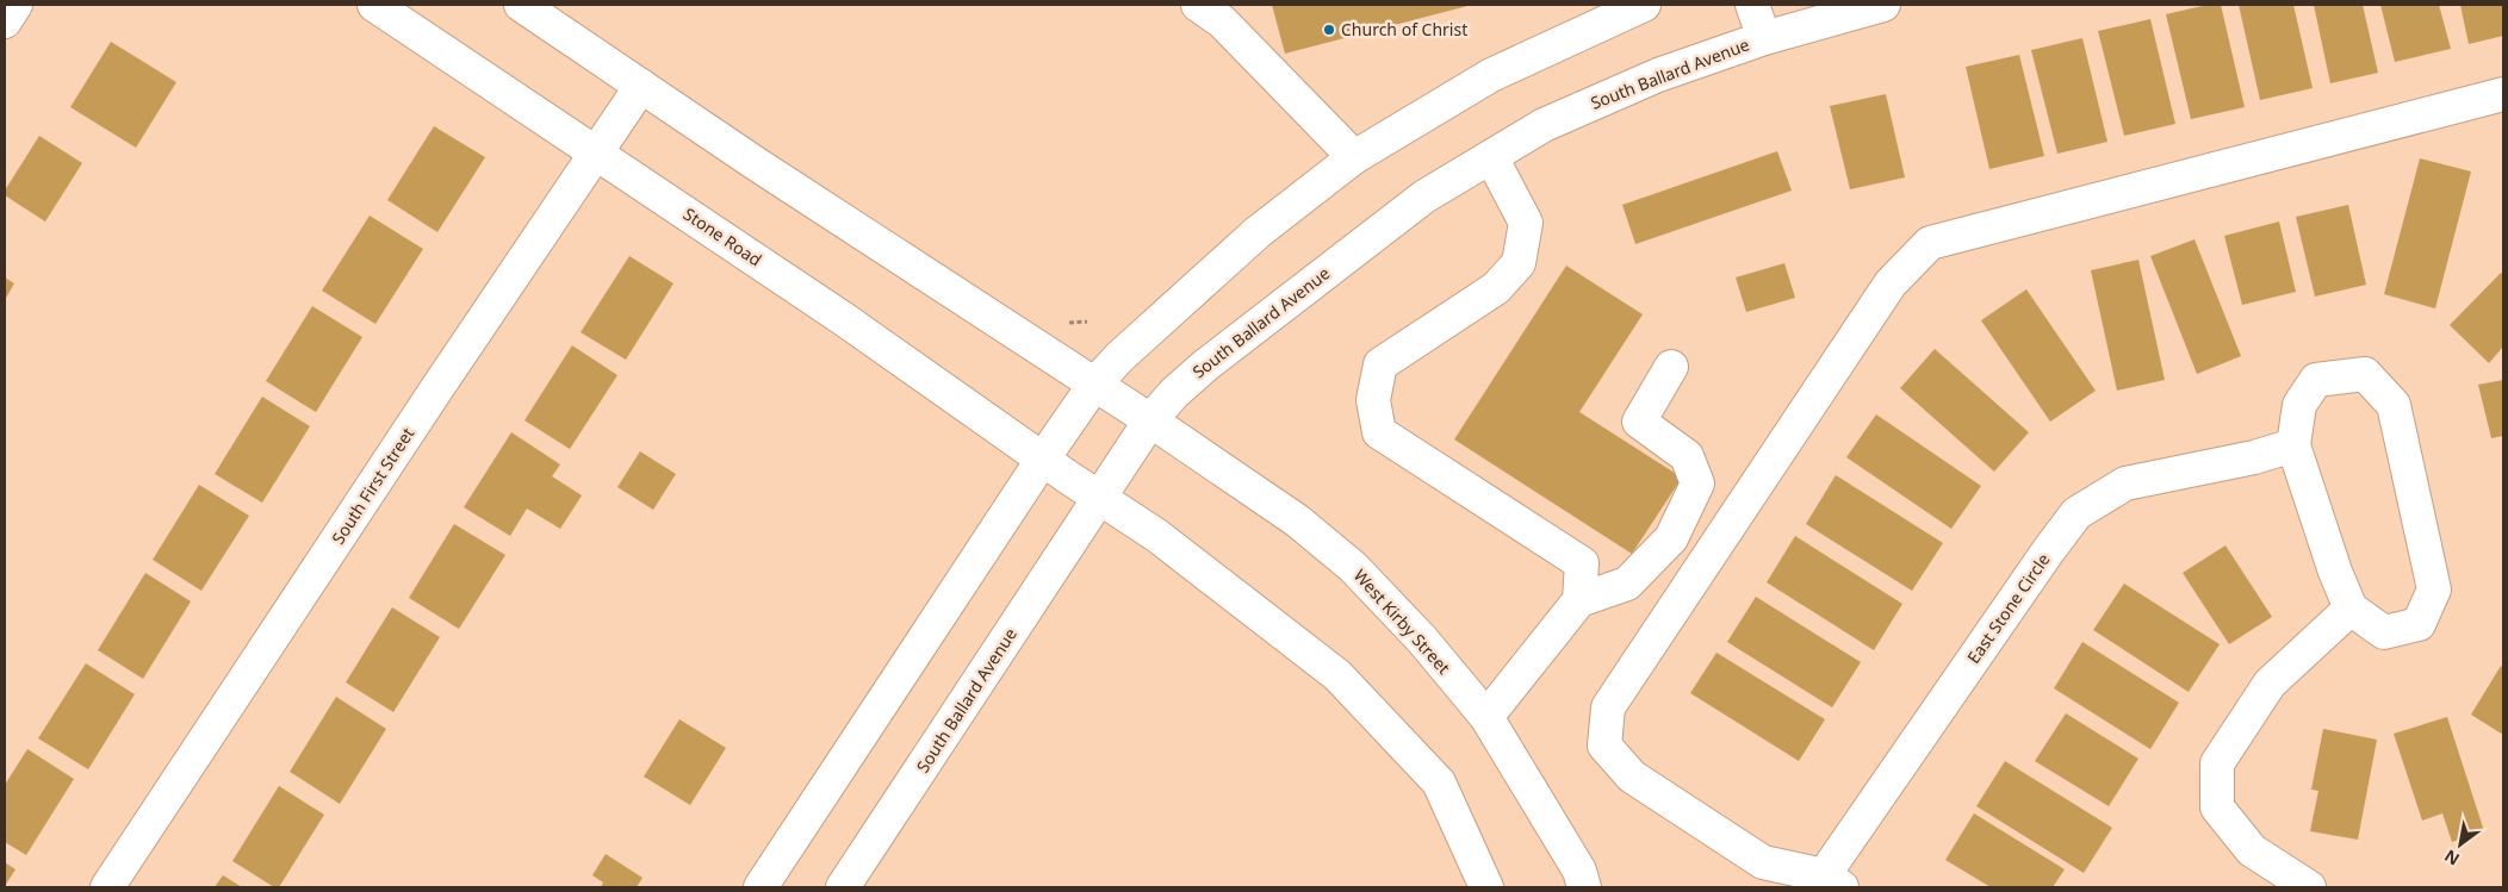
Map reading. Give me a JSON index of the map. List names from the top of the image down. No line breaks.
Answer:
{"streets":{"main road":["South Ballard Avenue","Stone Road","South First Street","East Stone Circle","West Kirby Street"]},"crossings":[["South Ballard Avenue","West Kirby Street"],["Stone Road","South First Street"]],"places":["Church of Christ"],"north":"bottom left"}
